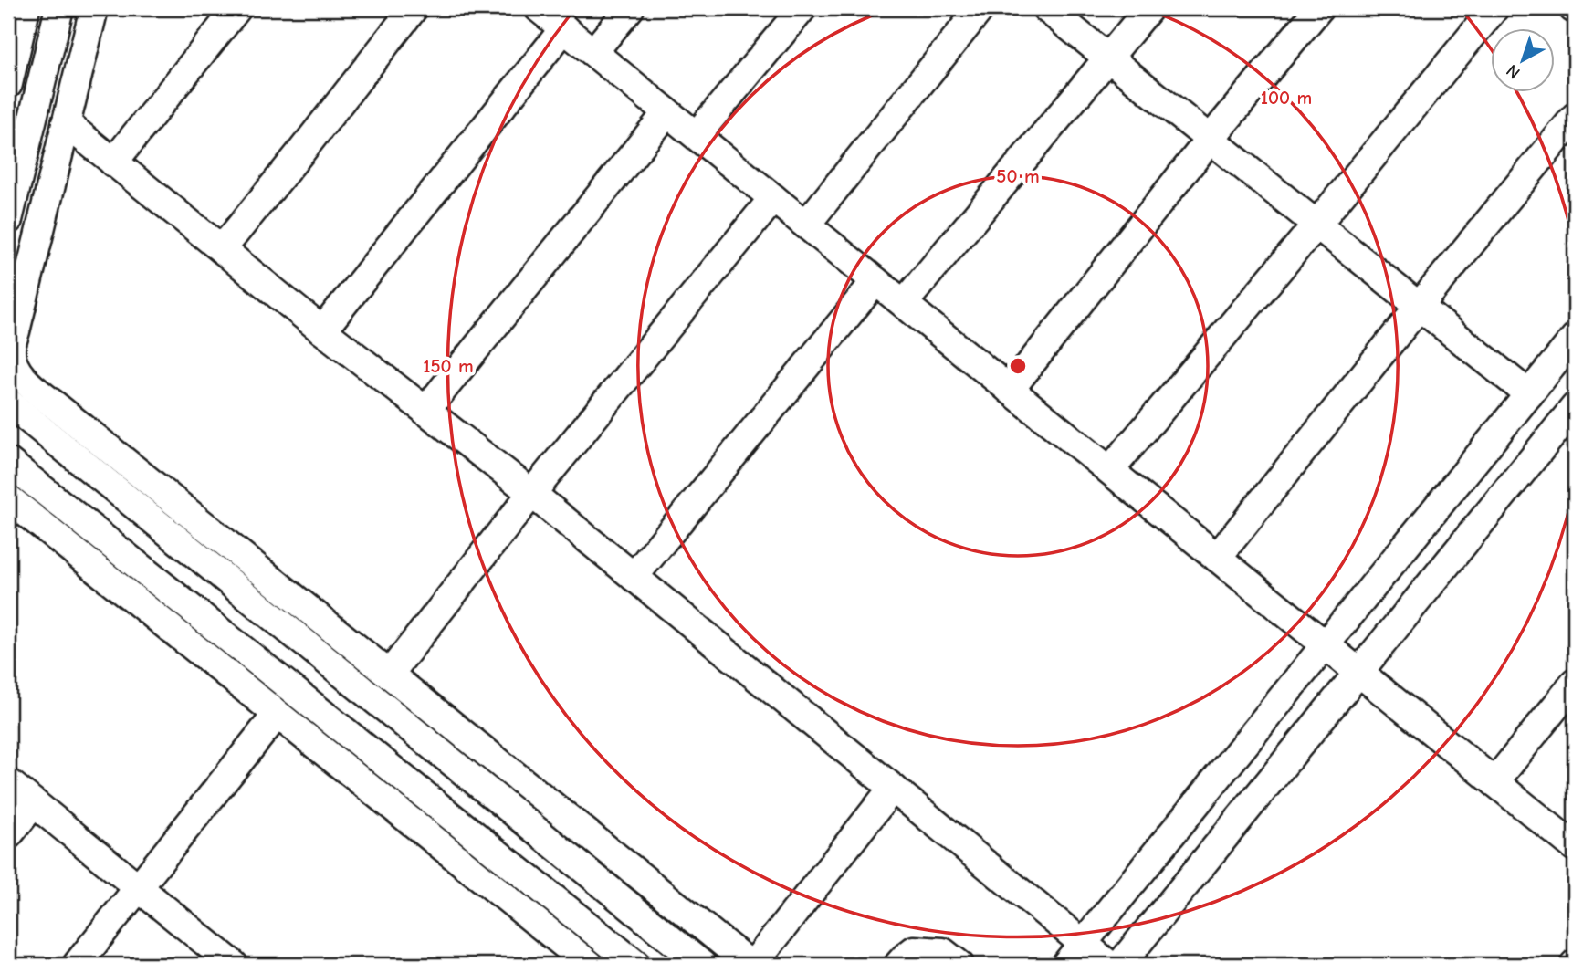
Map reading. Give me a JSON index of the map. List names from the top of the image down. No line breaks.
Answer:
{"north":"bottom left","rings":["100 m","50 m","150 m"]}
